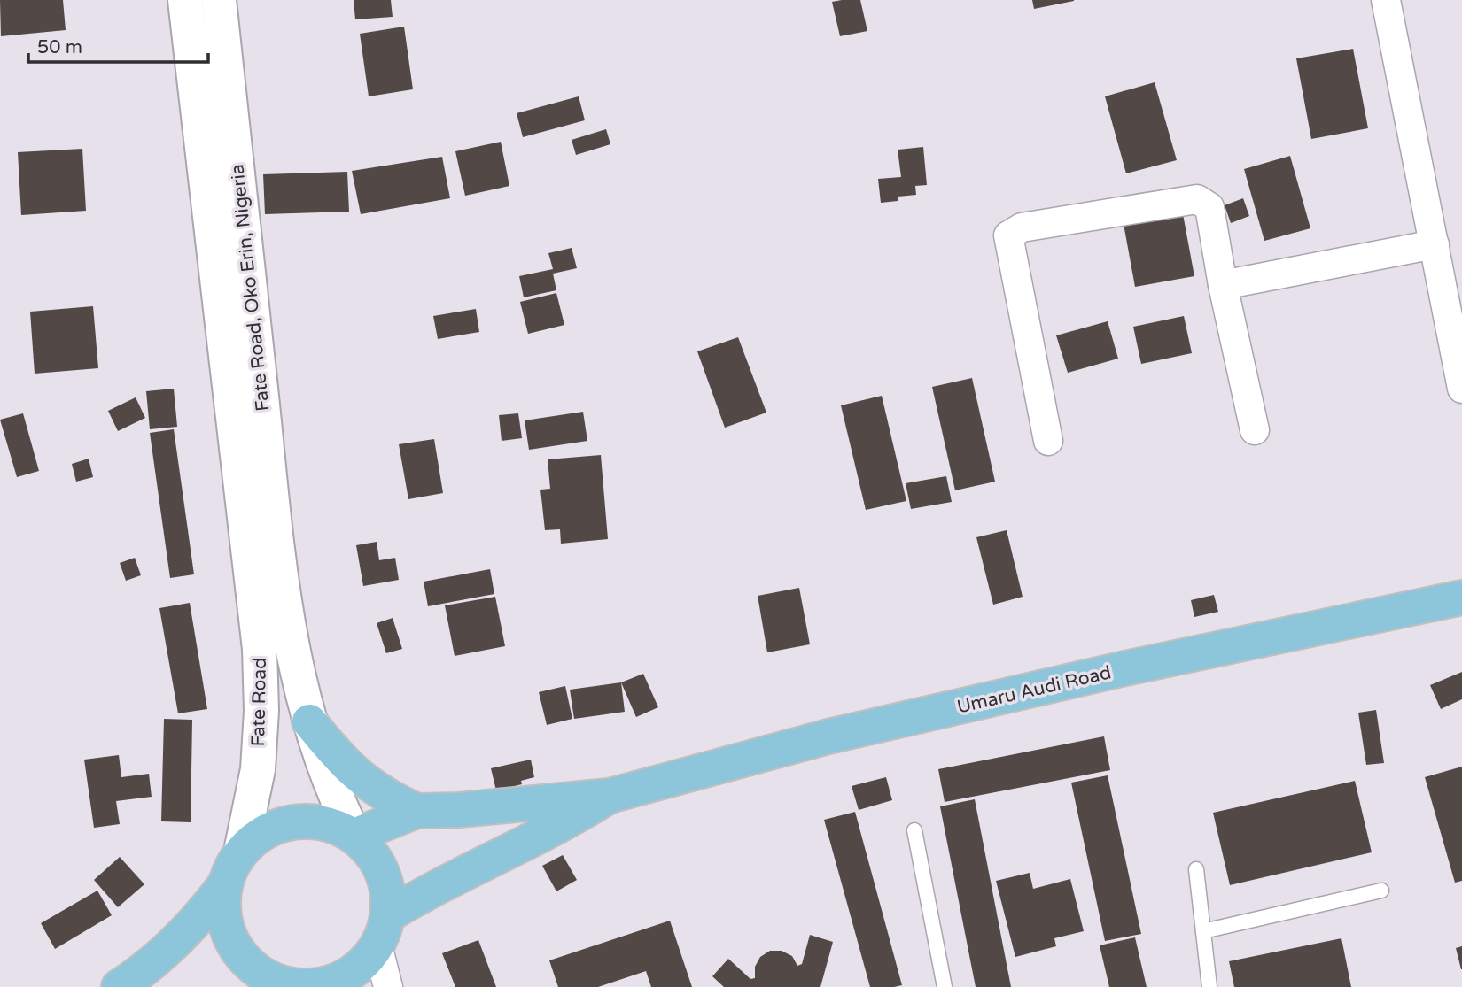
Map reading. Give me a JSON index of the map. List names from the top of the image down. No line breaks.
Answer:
{"streets":{"main road":["Umaru Audi Road"],"street":["Fate Road, Oko Erin, Nigeria","Fate Road"]},"crossings":[["Fate Road, Oko Erin, Nigeria","Fate Road"]],"scale_bar":"50 m"}
